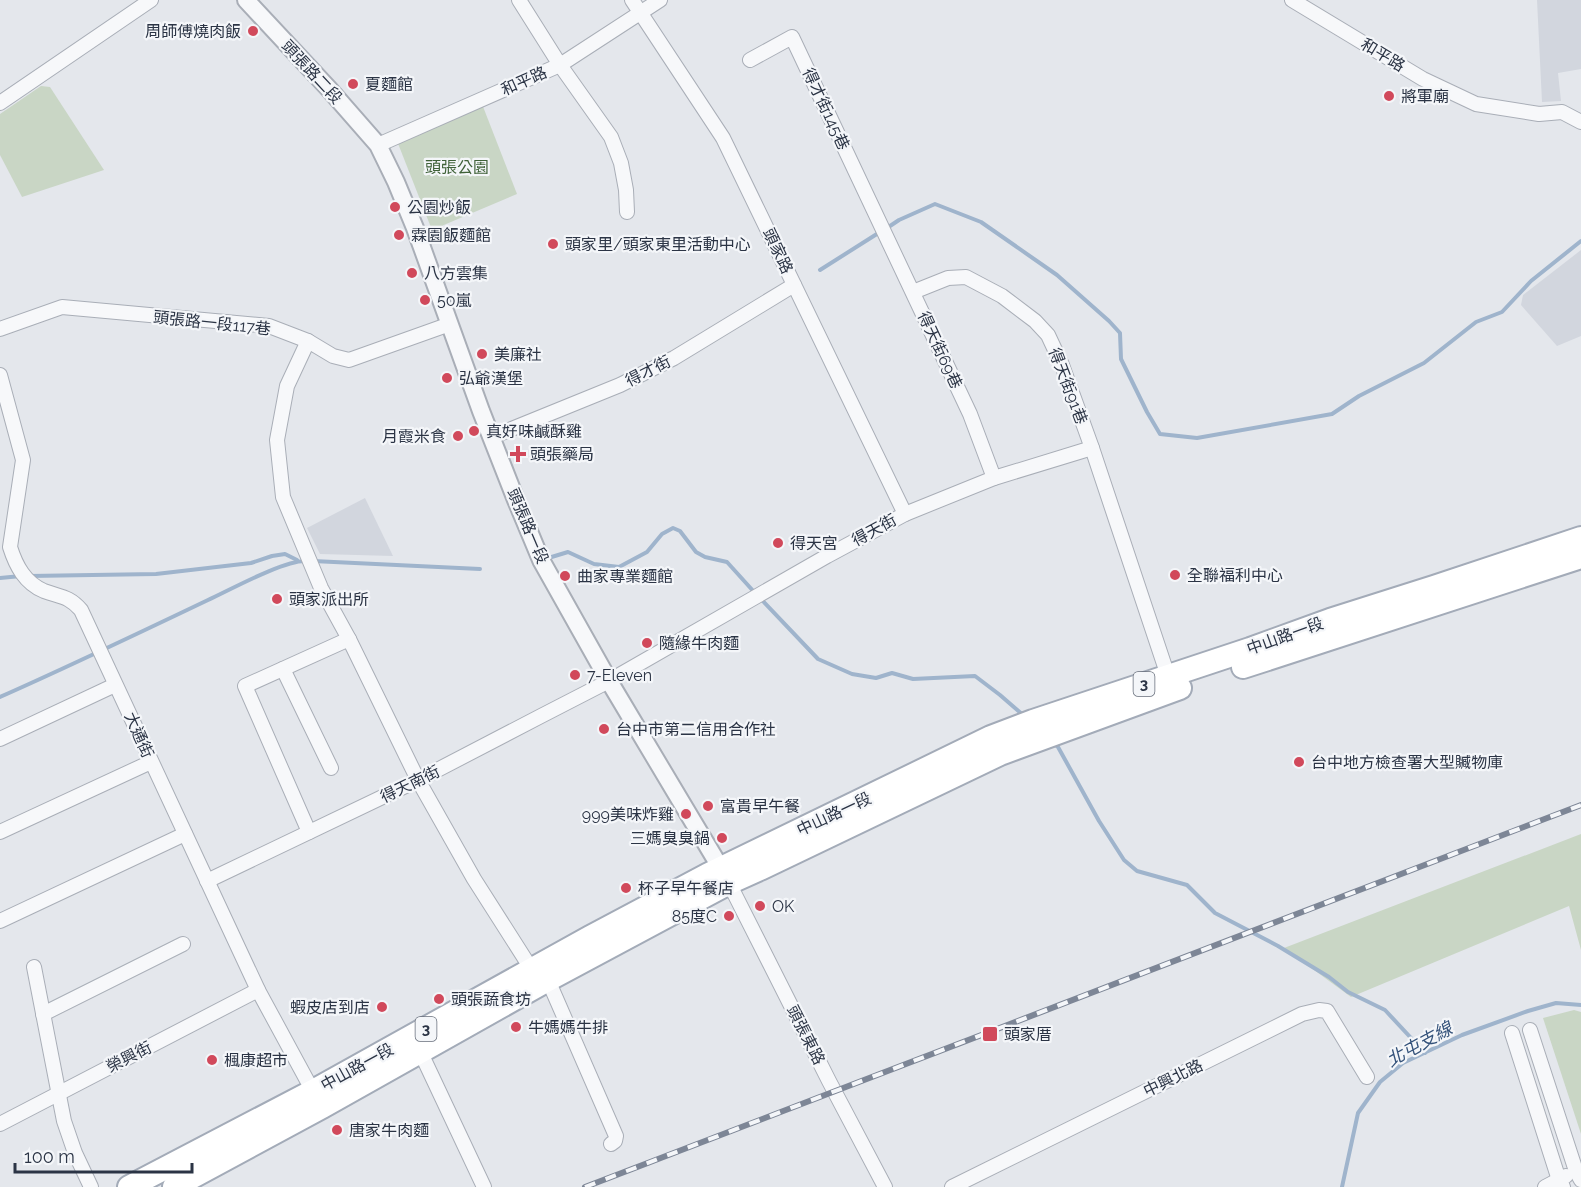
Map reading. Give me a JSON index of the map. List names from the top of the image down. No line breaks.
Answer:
{"streets":{"main road":["中山路一段","3"],"street":["和平路","頭張路二段","得才街145巷","頭家路","頭張路一段117巷","得天街69巷","得才街","得天街91巷","頭張路一段","得天街","大通街","得天南街","頭張東路","榮興街","中興北路"]},"crossings":[["和平路","頭張路二段"],["和平路","頭家路"],["和平路","頭張路一段"],["頭張路二段","頭張路一段"],["得才街145巷","得天街69巷"],["頭家路","得才街"],["頭家路","得天街"],["頭張路一段117巷","頭張路一段"],["得天街69巷","得天街91巷"],["得天街69巷","得天街"],["得才街","頭張路一段"],["得天街91巷","得天街"],["得天街91巷","中山路一段"],["頭張路一段","得天街"],["頭張路一段","中山路一段"],["頭張路一段","得天南街"],["頭張路一段","頭張東路"],["得天街","得天南街"],["中山路一段","大通街"],["中山路一段","頭張東路"],["大通街","得天南街"],["大通街","榮興街"]],"water":["北屯支線"],"parks":["頭張公園"],"places":{"other":["周師傅燒肉飯","夏麵館","將軍廟","公園炒飯","霖園飯麵館","頭家里/頭家東里活動中心","八方雲集","50嵐","美廉社","弘爺漢堡","真好味鹹酥雞","月霞米食","得天宮","全聯福利中心","曲家專業麵館","頭家派出所","隨緣牛肉麵","7-Eleven","台中市第二信用合作社","台中地方檢查署大型贓物庫","富貴早午餐","999美味炸雞","三媽臭臭鍋","杯子早午餐店","OK","85度C","頭張蔬食坊","蝦皮店到店","牛媽媽牛排","楓康超市","唐家牛肉麵"],"health":["頭張藥局"],"transit":["頭家厝"]},"scale_bar":"100 m"}
